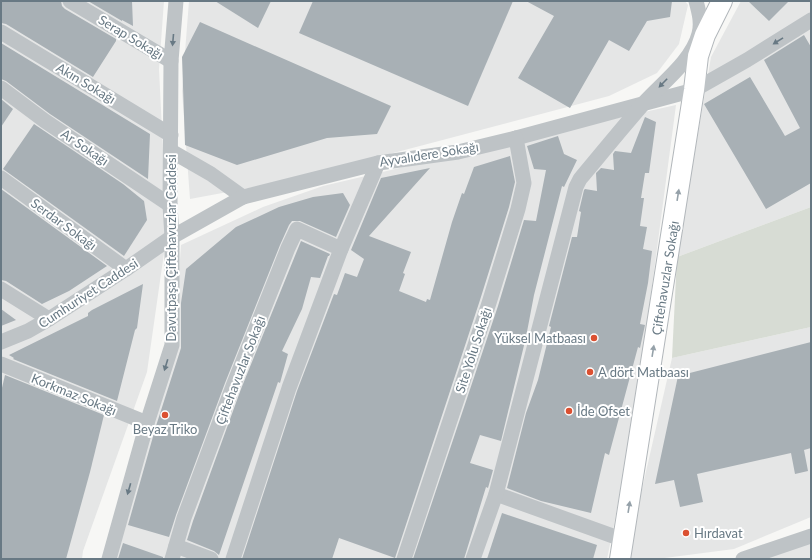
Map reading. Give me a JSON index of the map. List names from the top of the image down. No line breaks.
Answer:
{"streets":{"main road":["Çiftehavuzlar Sokağı"],"street":["Serap Sokağı","Akın Sokağı","Ar Sokağı","Ayvalıdere Sokağı","Serdar Sokağı","Davutpaşa Çiftehavuzlar Caddesi","Cumhuriyet Caddesi","Site Yolu Sokağı","Korkmaz Sokağı"]},"crossings":[["Serap Sokağı","Davutpaşa Çiftehavuzlar Caddesi"],["Akın Sokağı","Davutpaşa Çiftehavuzlar Caddesi"],["Ar Sokağı","Davutpaşa Çiftehavuzlar Caddesi"],["Ayvalıdere Sokağı","Davutpaşa Çiftehavuzlar Caddesi"],["Ayvalıdere Sokağı","Çiftehavuzlar Sokağı"],["Ayvalıdere Sokağı","Cumhuriyet Caddesi"],["Ayvalıdere Sokağı","Site Yolu Sokağı"],["Serdar Sokağı","Cumhuriyet Caddesi"],["Davutpaşa Çiftehavuzlar Caddesi","Cumhuriyet Caddesi"],["Davutpaşa Çiftehavuzlar Caddesi","Korkmaz Sokağı"]],"one_way":["Çiftehavuzlar Sokağı"],"places":["Yüksel Matbaası","A dört Matbaası","İde Ofset","Beyaz Triko","Hırdavat"]}
